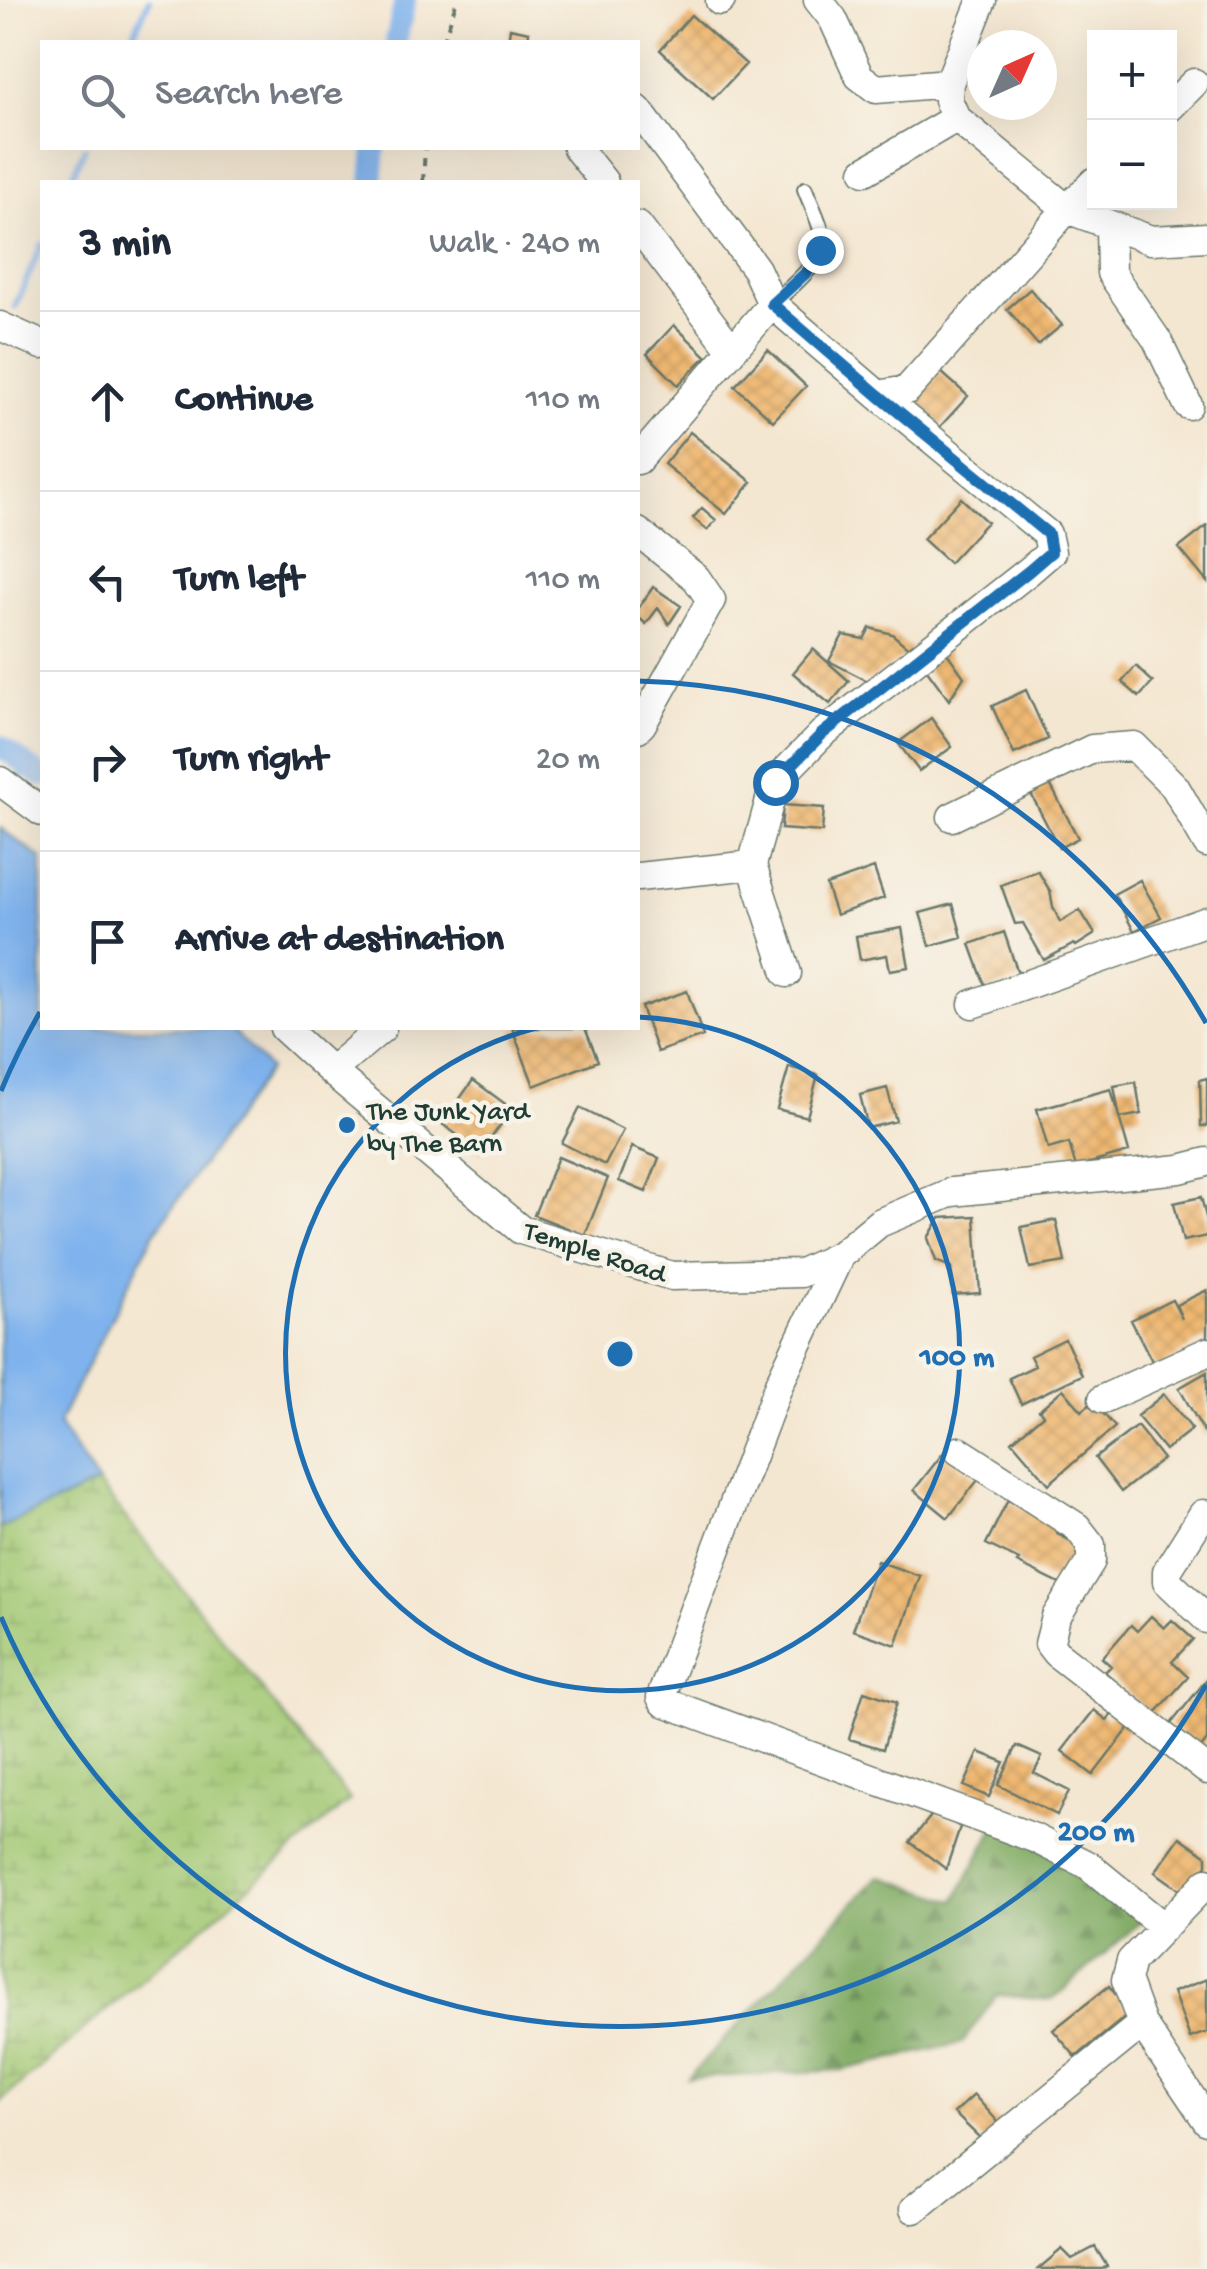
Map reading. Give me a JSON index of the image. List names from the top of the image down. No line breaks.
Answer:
{"streets":{"street":["Temple Road"]},"places":["The Junk Yard by The Barn"],"north":"top right","page":{"map_buttons":["+","−"],"search":"Search here","heading":["3 min","Walk · 240 m"],"list":[["Continue","110 m"],["Turn left","110 m"],["Turn right","20 m"],"Arrive at destination"]},"rings":["100 m","200 m"]}
